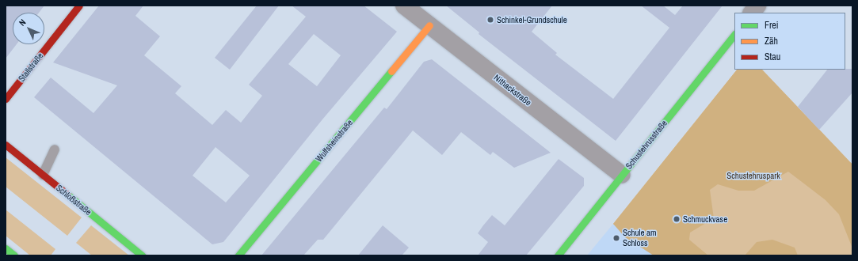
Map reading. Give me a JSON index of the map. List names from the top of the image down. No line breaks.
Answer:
{"streets":{"street":["Stallstraße","Nithackstraße","Wulfsheinstraße","Schustehrusstraße","Schloßstraße"]},"crossings":[["Nithackstraße","Wulfsheinstraße"],["Nithackstraße","Schustehrusstraße"]],"parks":["Schustehruspark"],"places":["Schinkel-Grundschule","Schmuckvase","Schule am Schloss"],"legend":["Frei","Zäh","Stau"],"north":"top left"}
